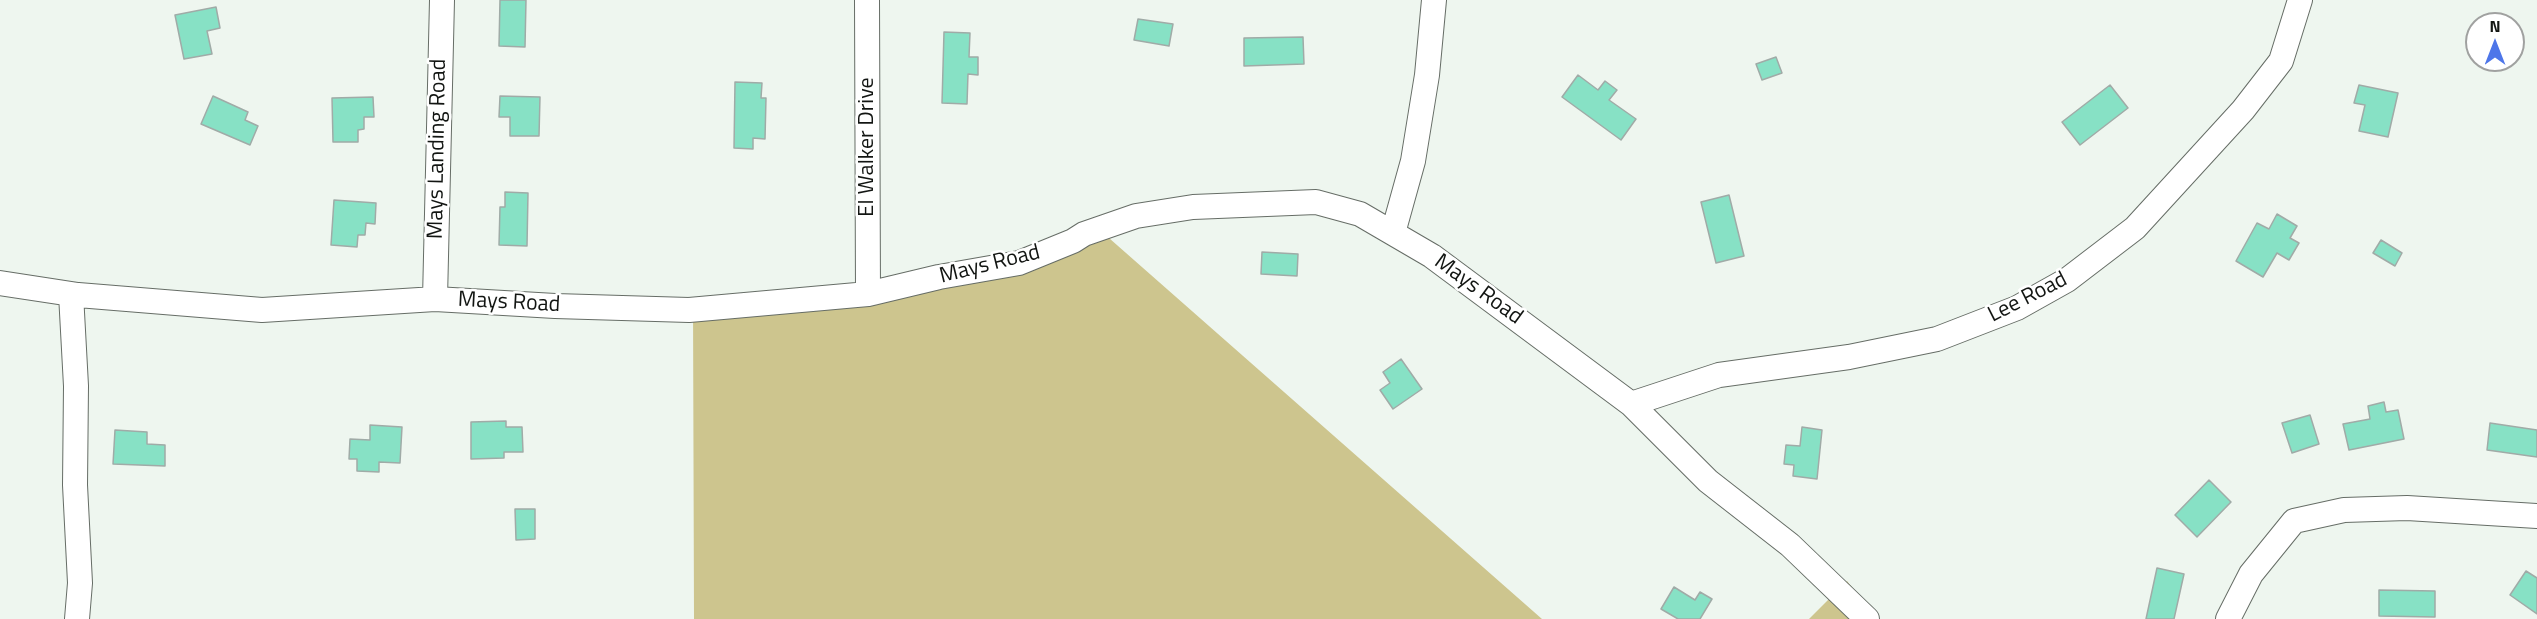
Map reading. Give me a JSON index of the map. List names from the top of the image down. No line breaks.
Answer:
{"streets":{"street":["El Walker Drive","Mays Landing Road","Mays Road","Lee Road"]},"crossings":[["El Walker Drive","Mays Road"],["Mays Landing Road","Mays Road"],["Mays Road","Lee Road"]],"north":"top"}
